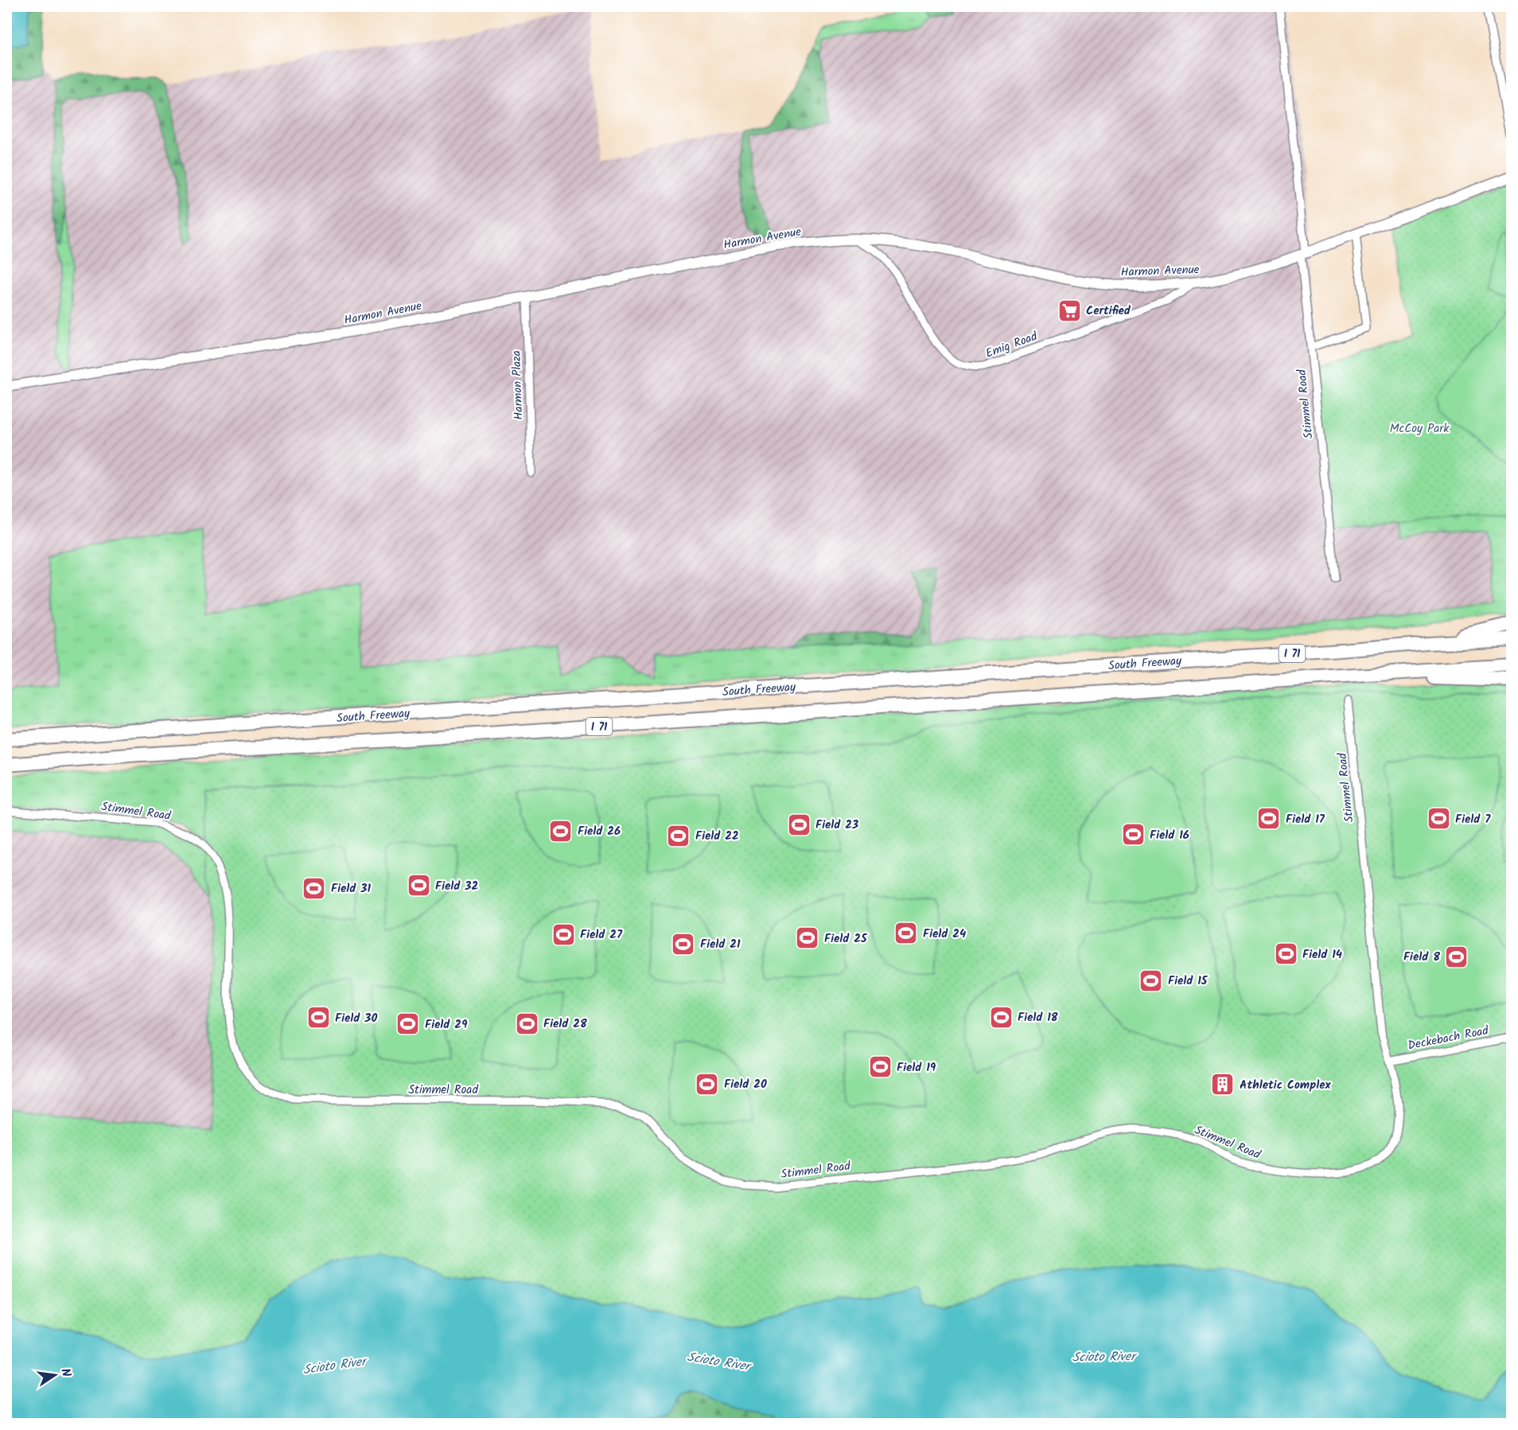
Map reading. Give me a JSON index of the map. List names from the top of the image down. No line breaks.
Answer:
{"streets":{"highway":["I 71","South Freeway"],"main road":["Harmon Avenue"],"street":["Emig Road","Harmon Plaza","Stimmel Road","Deckebach Road"]},"crossings":[["Harmon Avenue","Emig Road"],["Harmon Avenue","Harmon Plaza"],["Harmon Avenue","Stimmel Road"],["Stimmel Road","Deckebach Road"]],"water":["Scioto River"],"parks":["McCoy Park"],"places":{"supermarket":["Certified"],"sports":["Field 17","Field 7","Field 23","Field 26","Field 16","Field 22","Field 32","Field 31","Field 24","Field 27","Field 25","Field 21","Field 14","Field 8","Field 15","Field 18","Field 30","Field 28","Field 29","Field 19","Field 20"],"building":["Athletic Complex"]},"north":"right"}
